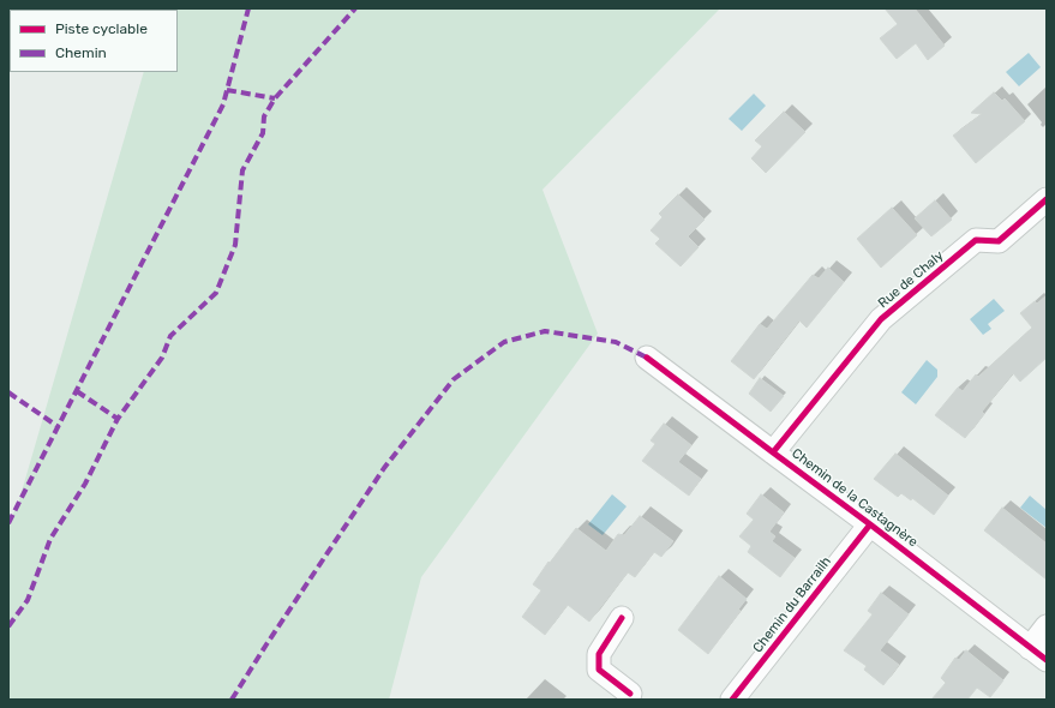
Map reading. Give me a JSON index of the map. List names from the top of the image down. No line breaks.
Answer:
{"streets":{"street":["Rue de Chaly","Chemin de la Castagnère","Chemin du Barrailh"]},"crossings":[["Rue de Chaly","Chemin de la Castagnère"],["Chemin de la Castagnère","Chemin du Barrailh"]],"legend":["Piste cyclable","Chemin"]}
